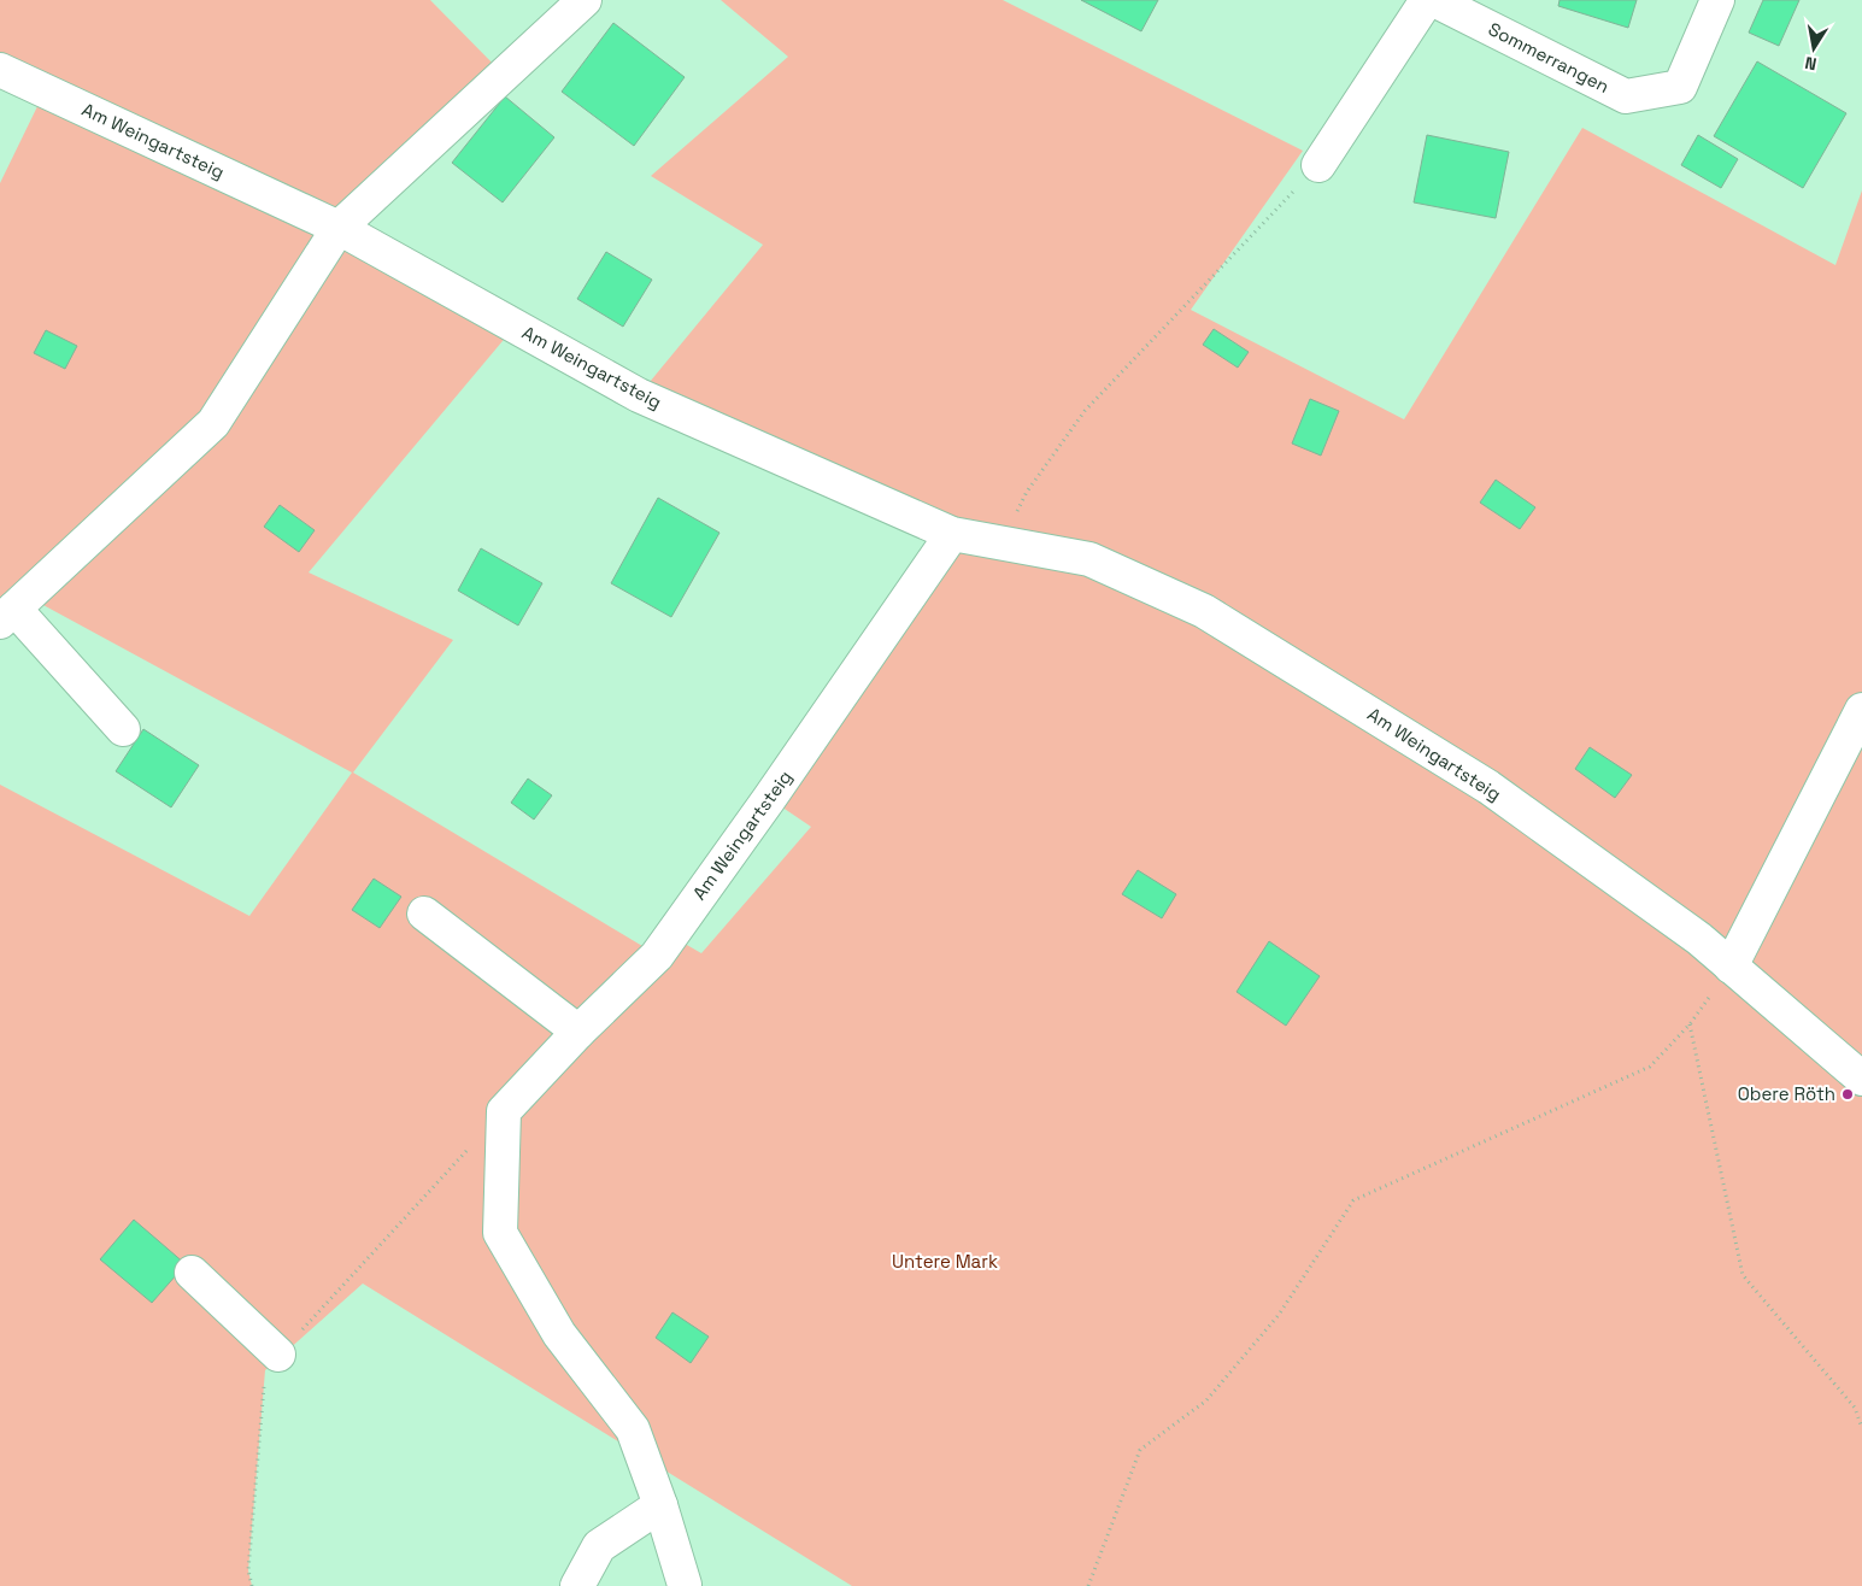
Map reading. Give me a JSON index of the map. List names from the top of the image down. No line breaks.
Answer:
{"streets":{"street":["Sommerrangen","Am Weingartsteig"]},"parks":["Untere Mark"],"places":["Obere Röth"],"north":"bottom"}
